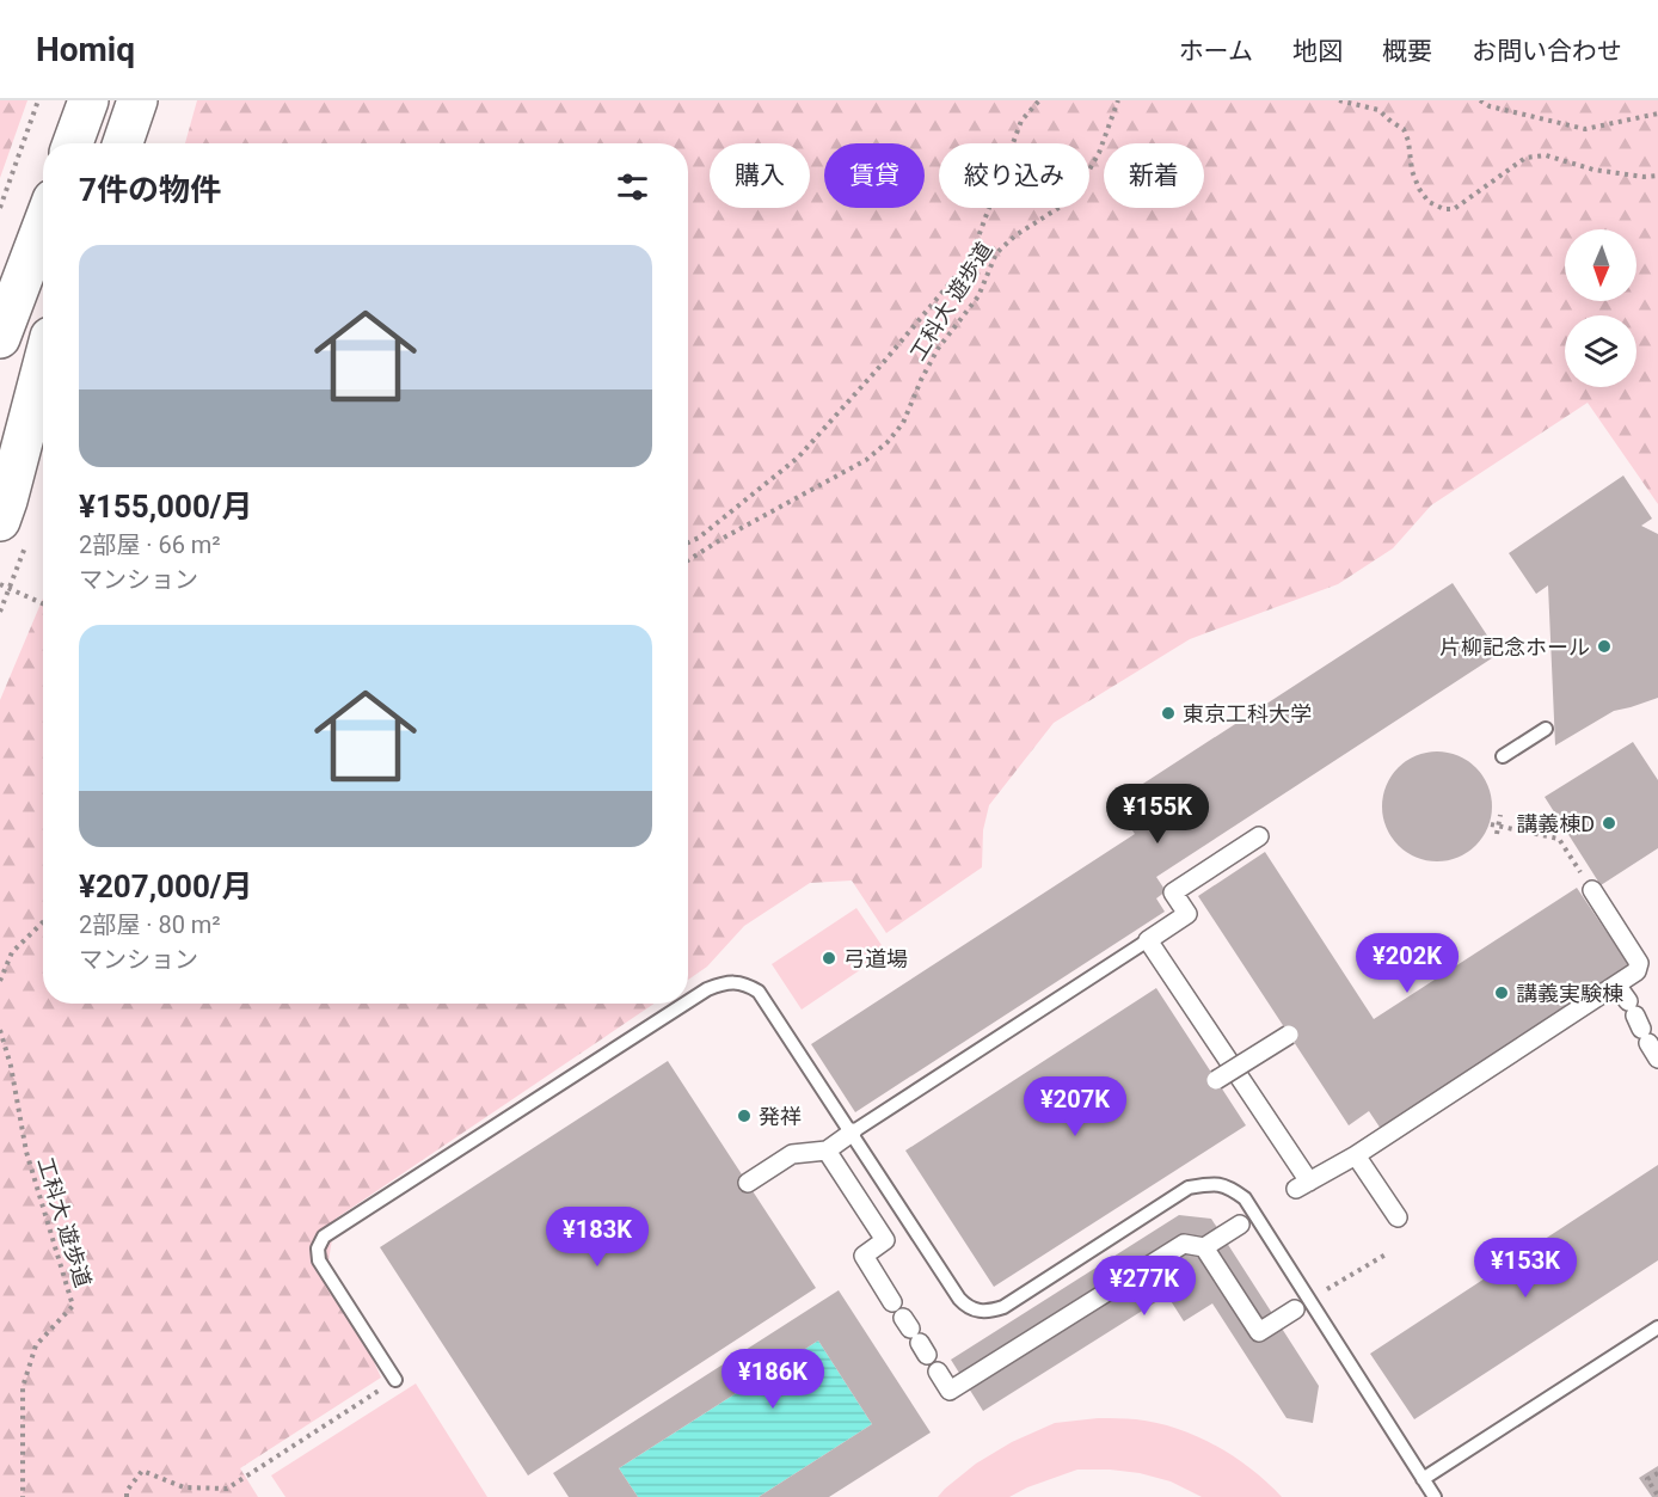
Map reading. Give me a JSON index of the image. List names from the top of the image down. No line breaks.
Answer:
{"streets":{"path":["工科大 遊歩道"]},"places":["片柳記念ホール","東京工科大学","講義棟D","弓道場","講義実験棟","発祥"],"north":"bottom","page":{"header":"Homiq","nav":["ホーム","地図","概要","お問い合わせ"],"chip":["購入","賃貸","絞り込み","新着"],"heading":"7件の物件","list":[{"name":"¥155,000/月","note":"2部屋 · 66 m² · マンション"},{"name":"¥207,000/月","note":"2部屋 · 80 m² · マンション"}],"price":["¥155K","¥202K","¥207K","¥183K","¥153K","¥277K","¥186K"]}}
